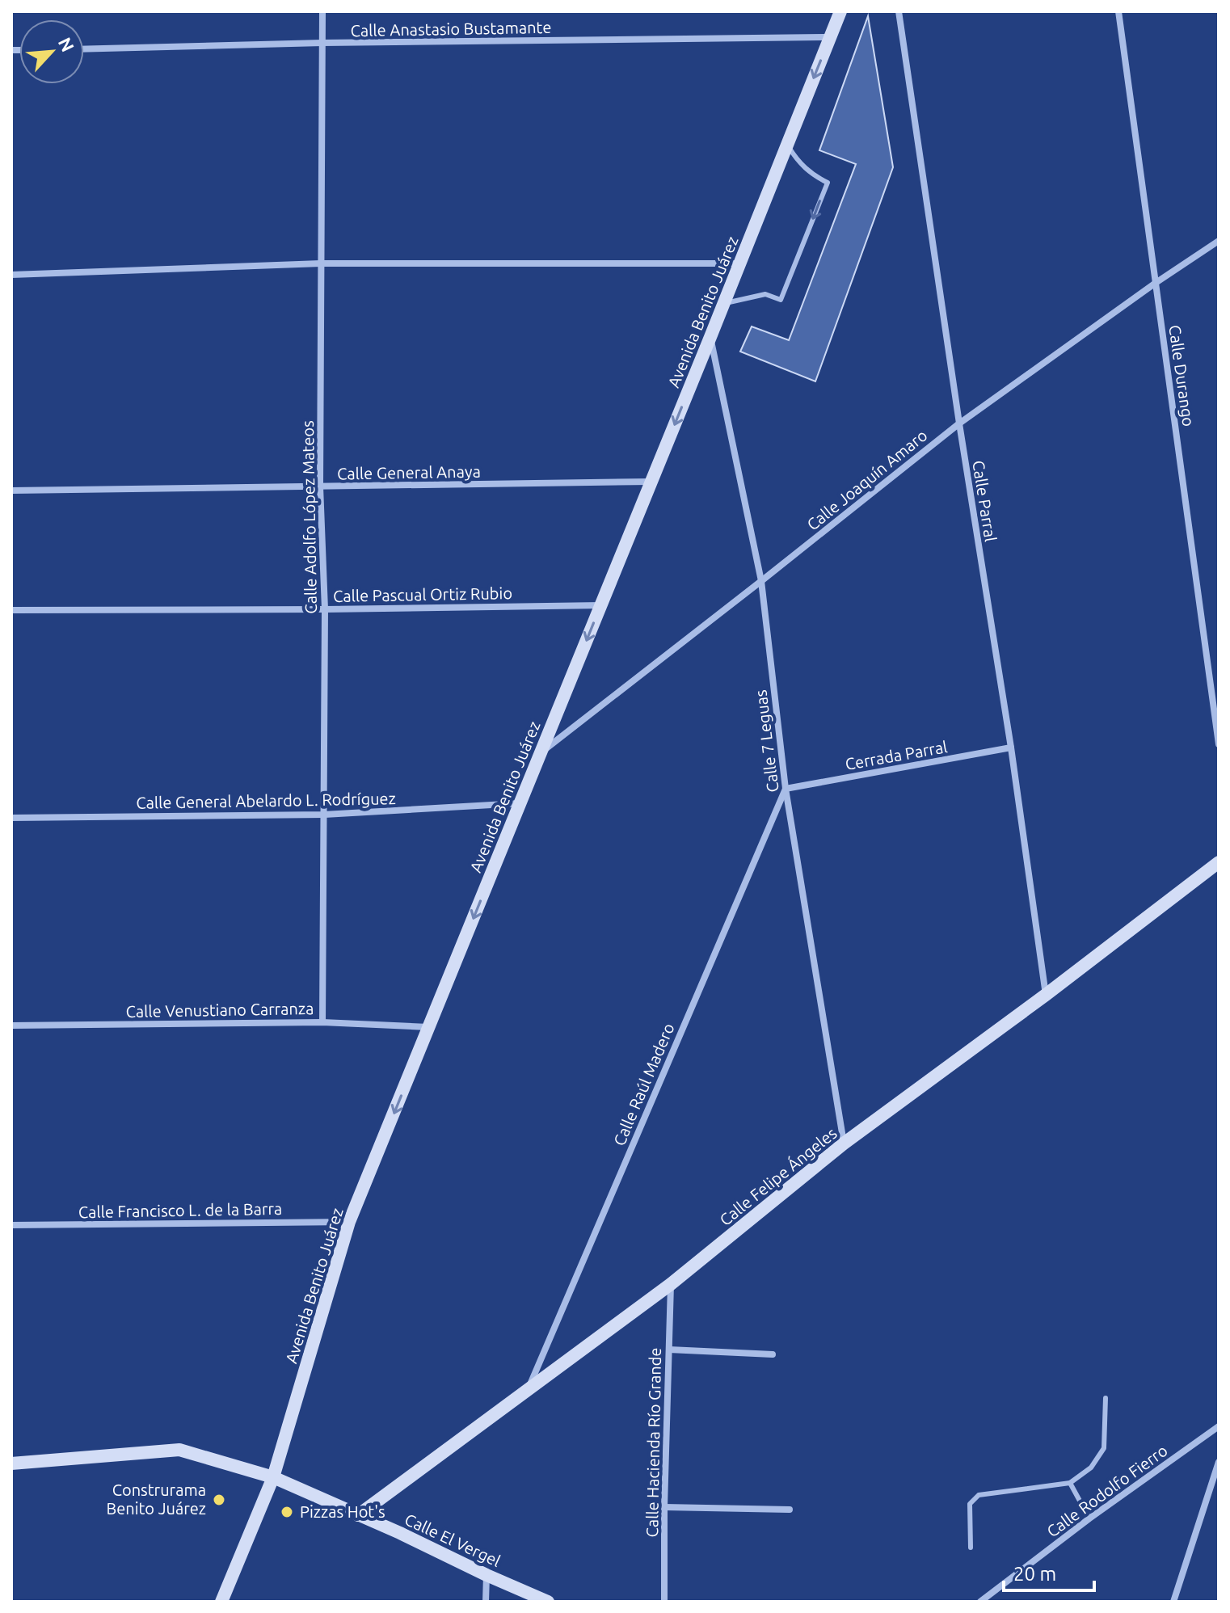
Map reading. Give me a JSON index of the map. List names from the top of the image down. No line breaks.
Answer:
{"streets":{"street":["Calle Anastasio Bustamante","Avenida Benito Juárez","Calle Durango","Calle General Anaya","Calle Joaquín Amaro","Calle Parral","Calle Adolfo López Mateos","Calle Pascual Ortiz Rubio","Calle 7 Leguas","Cerrada Parral","Calle General Abelardo L. Rodríguez","Calle Venustiano Carranza","Calle Raúl Madero","Calle Felipe Ángeles","Calle Francisco L. de la Barra","Calle Hacienda Río Grande","Calle Rodolfo Fierro","Calle El Vergel"]},"crossings":[["Calle Anastasio Bustamante","Avenida Benito Juárez"],["Calle Anastasio Bustamante","Calle Adolfo López Mateos"],["Avenida Benito Juárez","Calle General Anaya"],["Avenida Benito Juárez","Calle Joaquín Amaro"],["Avenida Benito Juárez","Calle Pascual Ortiz Rubio"],["Avenida Benito Juárez","Calle 7 Leguas"],["Avenida Benito Juárez","Calle General Abelardo L. Rodríguez"],["Avenida Benito Juárez","Calle Venustiano Carranza"],["Avenida Benito Juárez","Calle Francisco L. de la Barra"],["Avenida Benito Juárez","Calle El Vergel"],["Calle Durango","Calle Joaquín Amaro"],["Calle General Anaya","Calle Adolfo López Mateos"],["Calle Joaquín Amaro","Calle Parral"],["Calle Joaquín Amaro","Calle 7 Leguas"],["Calle Parral","Cerrada Parral"],["Calle Parral","Calle Felipe Ángeles"],["Calle Adolfo López Mateos","Calle Pascual Ortiz Rubio"],["Calle Adolfo López Mateos","Calle General Abelardo L. Rodríguez"],["Calle Adolfo López Mateos","Calle Venustiano Carranza"],["Calle 7 Leguas","Cerrada Parral"],["Calle 7 Leguas","Calle Raúl Madero"],["Calle 7 Leguas","Calle Felipe Ángeles"],["Cerrada Parral","Calle Raúl Madero"],["Calle Raúl Madero","Calle Felipe Ángeles"],["Calle Felipe Ángeles","Calle Hacienda Río Grande"],["Calle Felipe Ángeles","Calle El Vergel"]],"one_way":["Avenida Benito Juárez"],"places":["Construrama Benito Juárez","Pizzas Hot's"],"scale_bar":"20 m","north":"top right"}
